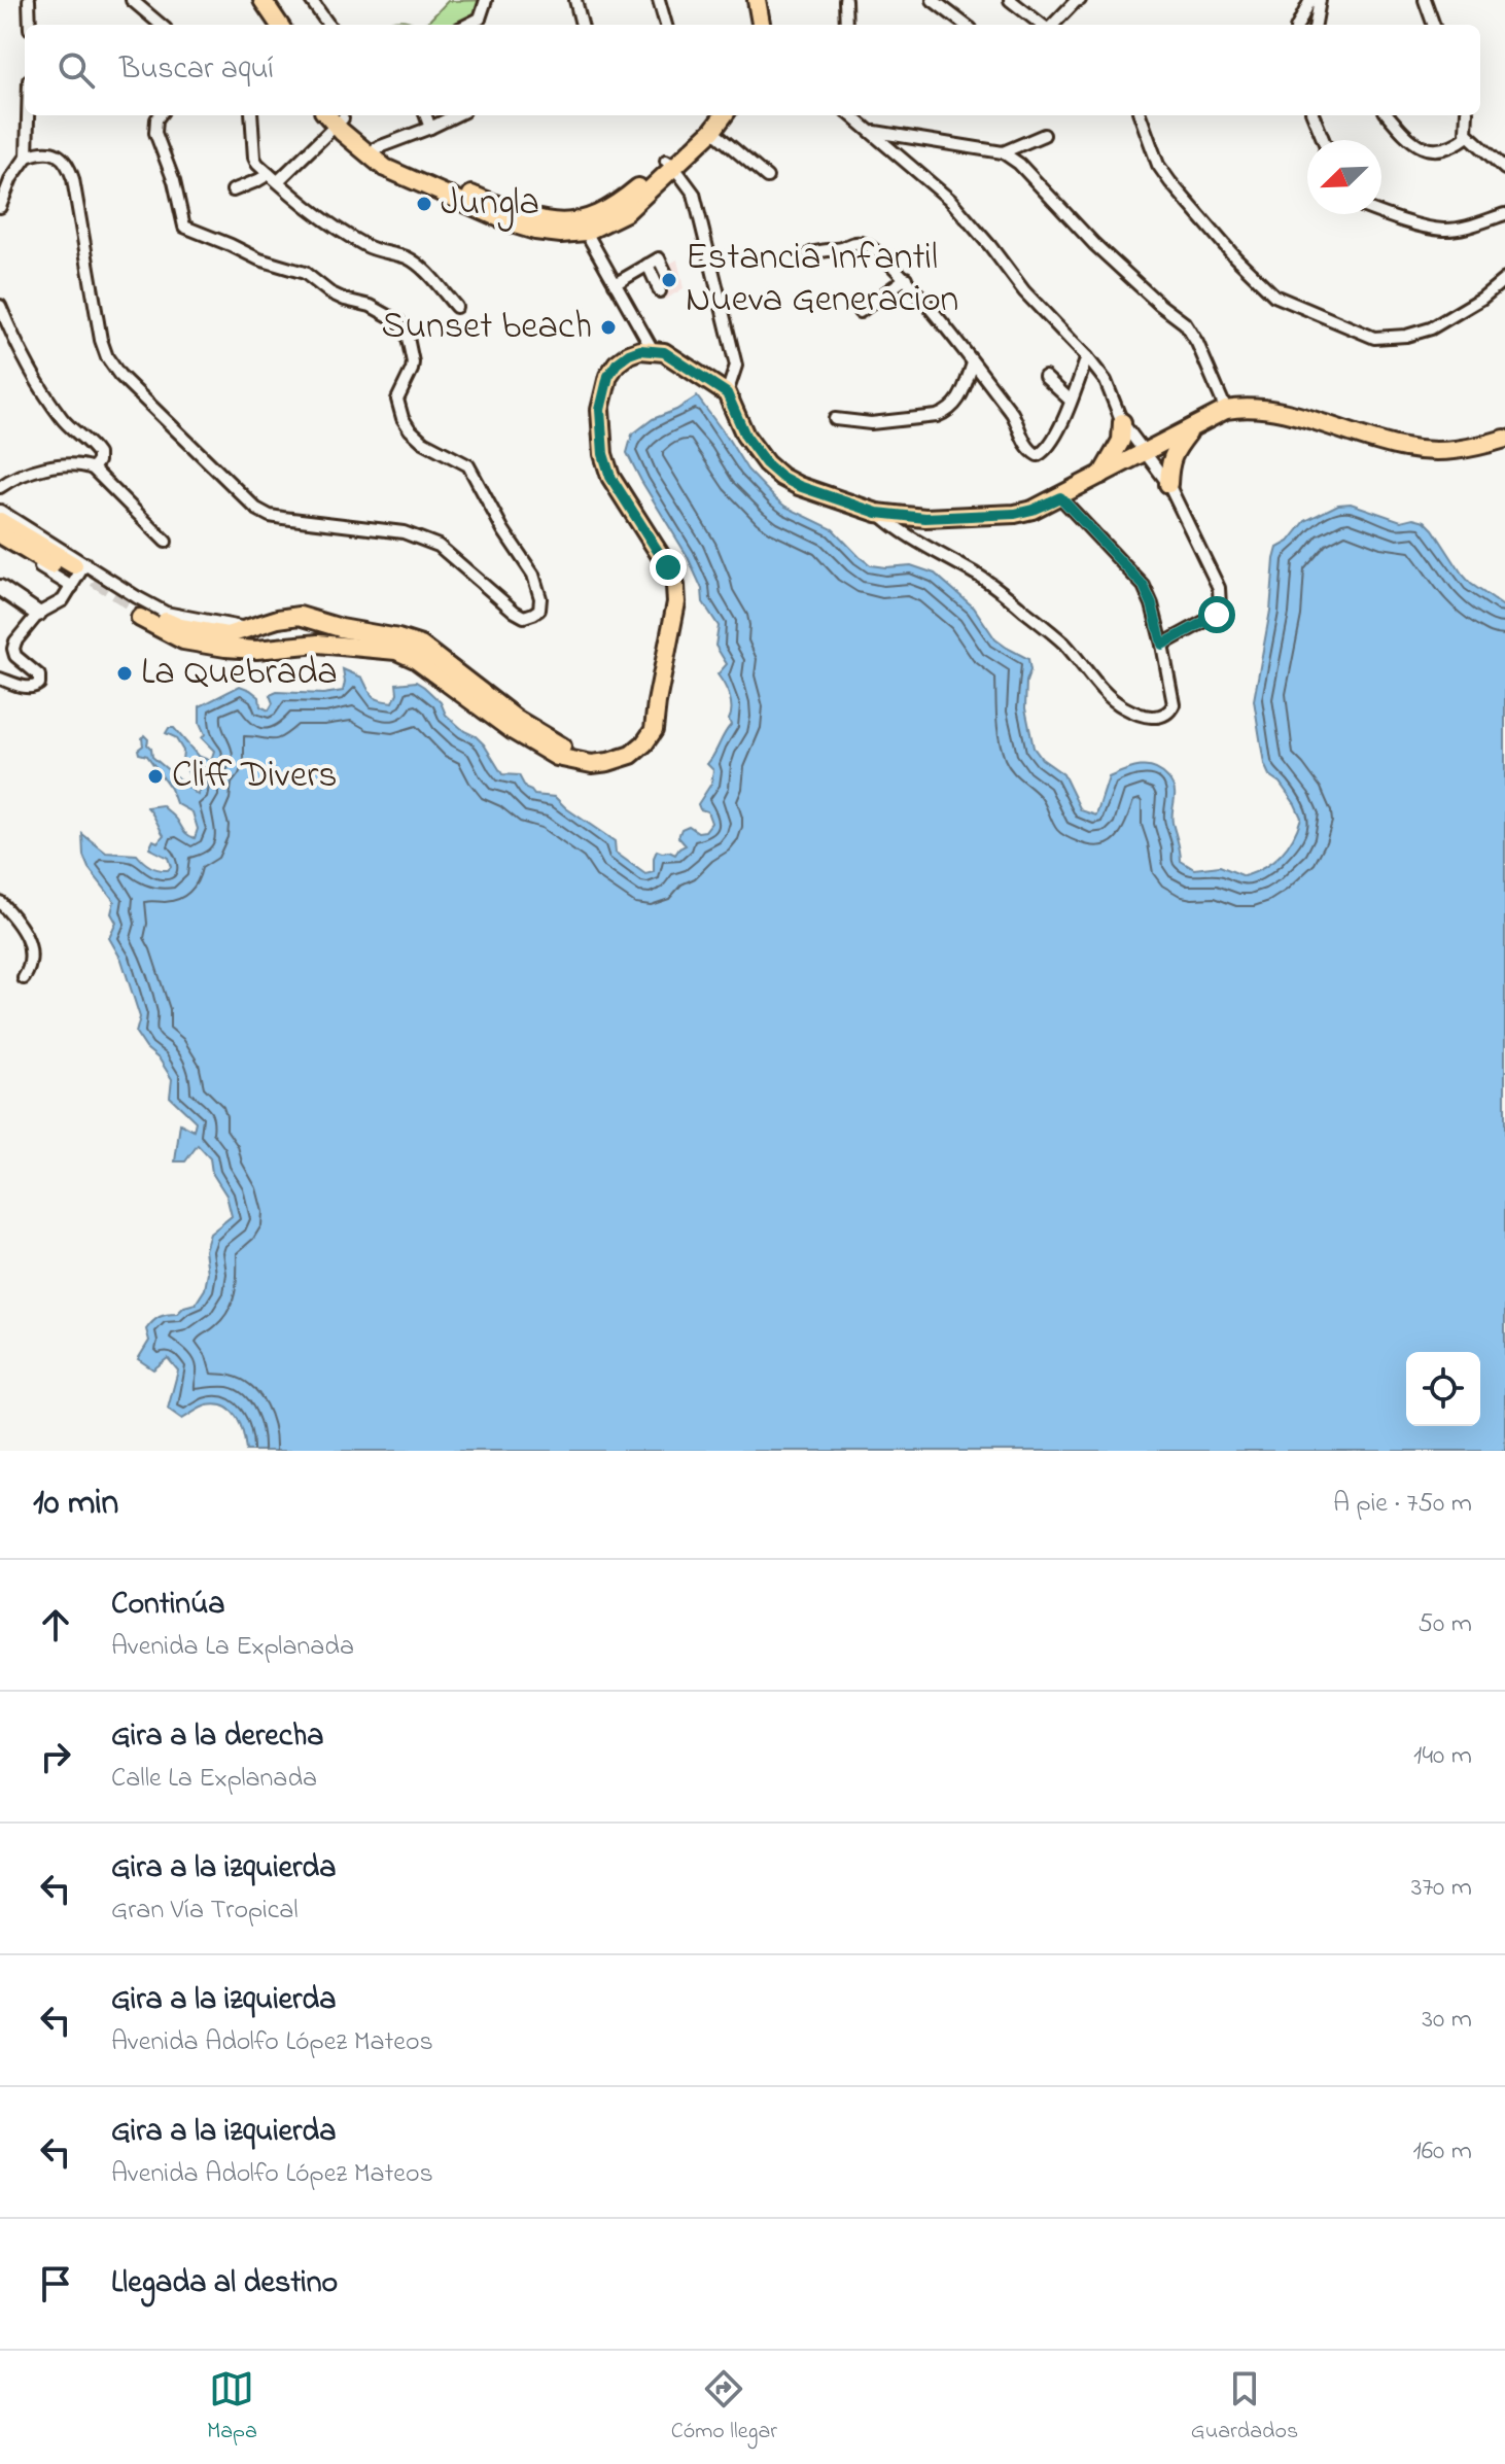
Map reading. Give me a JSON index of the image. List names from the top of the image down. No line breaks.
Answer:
{"places":["Jungla","Estancia Infantil Nueva Generacion","Sunset beach","La Quebrada","Cliff Divers"],"north":"bottom left","page":{"search":"Buscar aquí","heading":["10 min","A pie · 750 m"],"list":[["Continúa","Avenida La Explanada","50 m"],["Gira a la derecha","Calle La Explanada","140 m"],["Gira a la izquierda","Gran Vía Tropical","370 m"],["Gira a la izquierda","Avenida Adolfo López Mateos","30 m"],["Gira a la izquierda","Avenida Adolfo López Mateos","160 m"],"Llegada al destino"],"nav":["Mapa","Cómo llegar","Guardados"]}}
